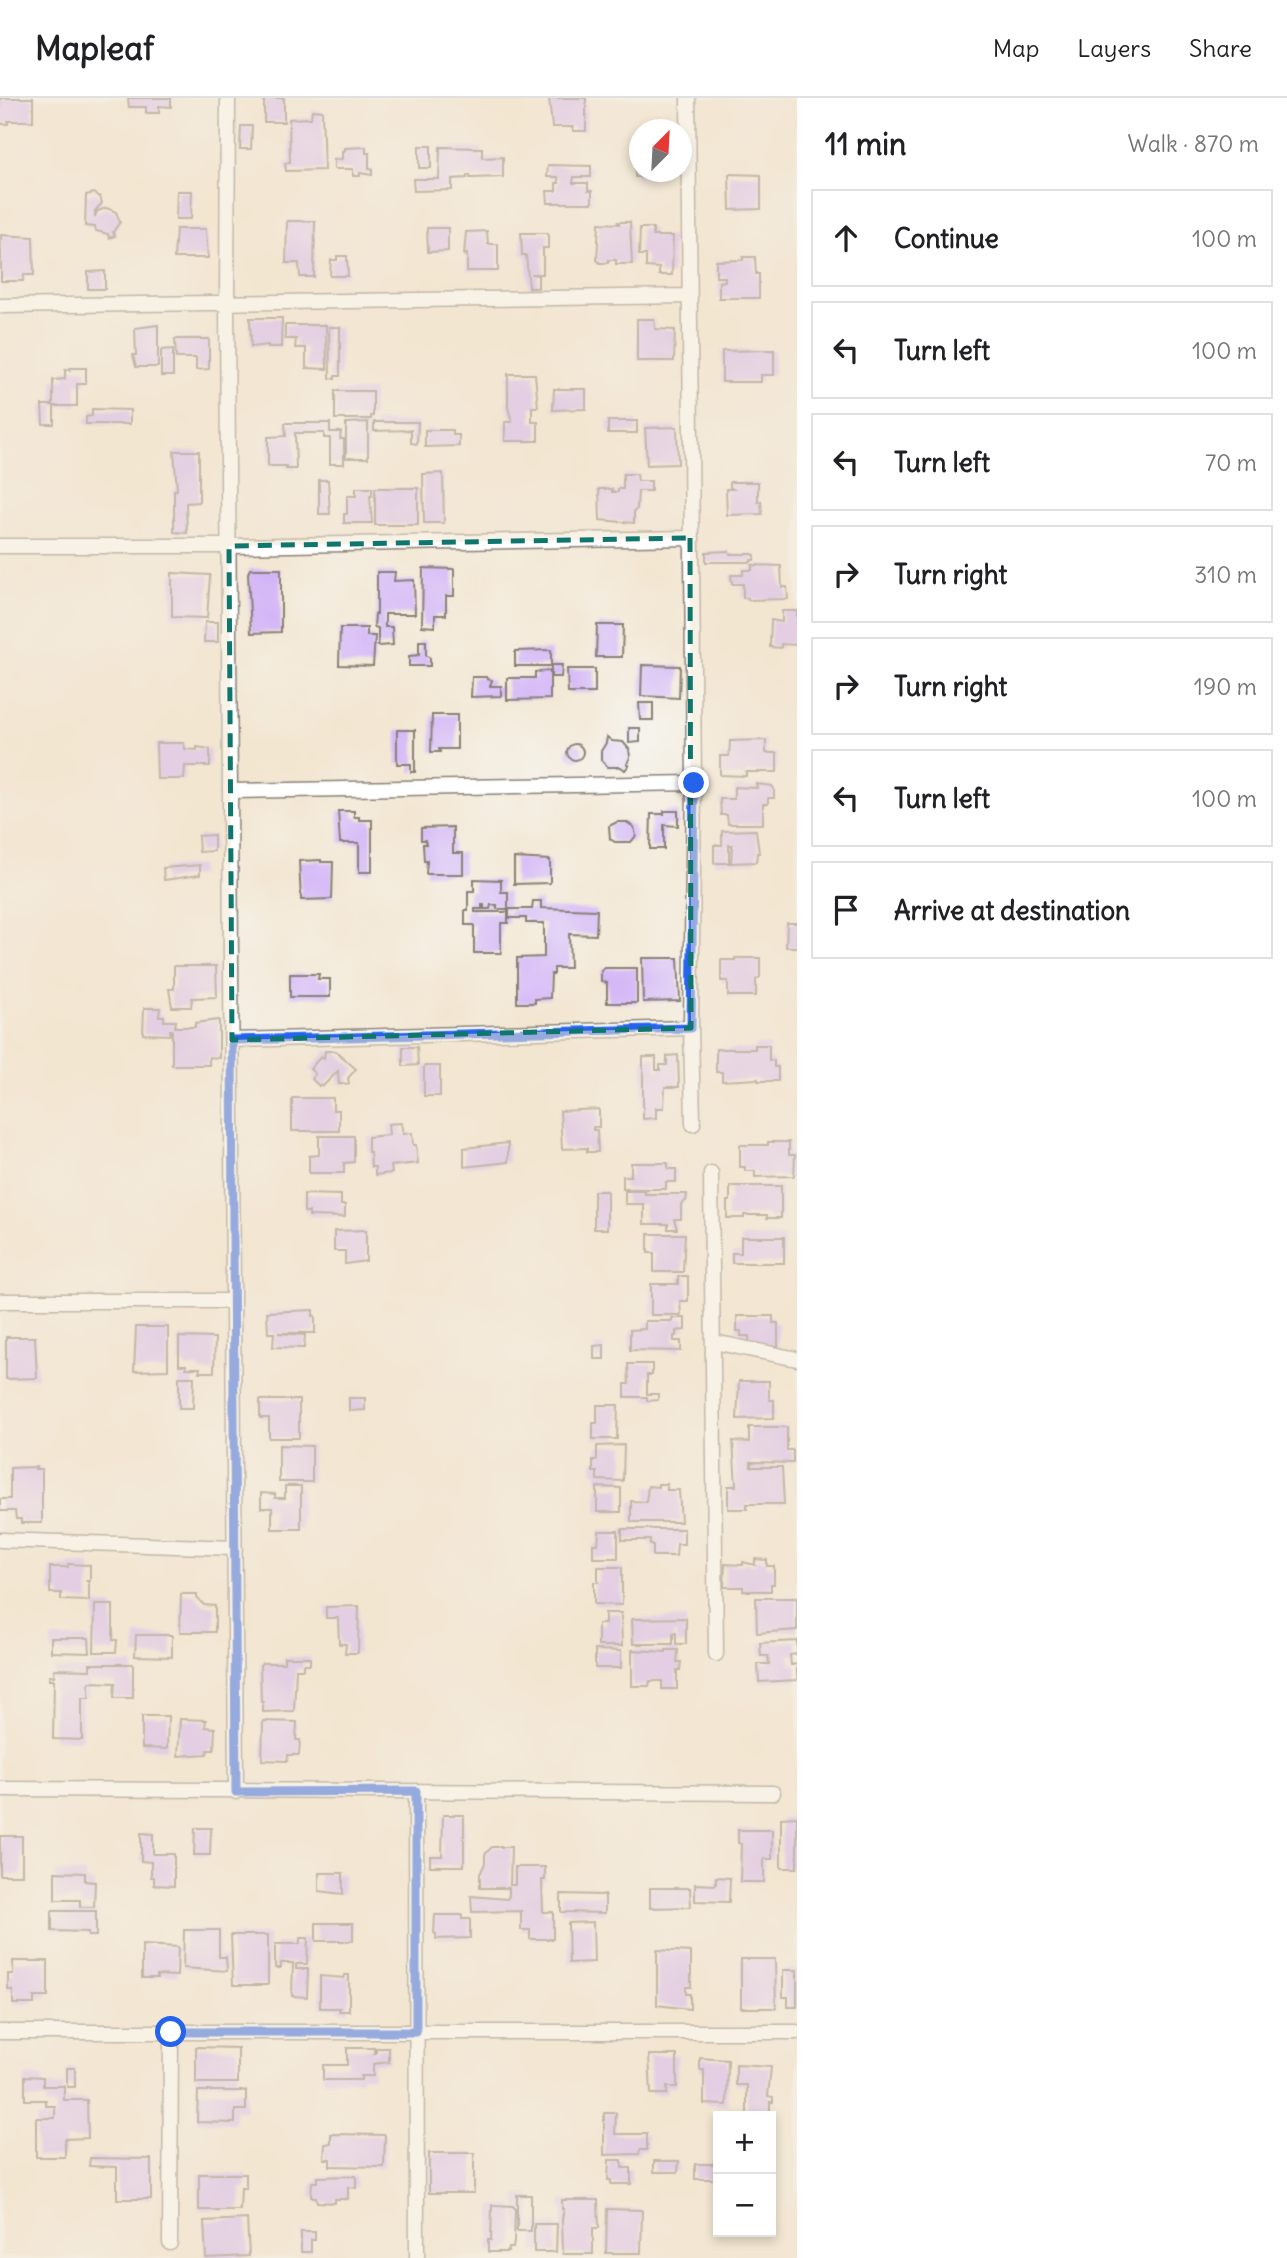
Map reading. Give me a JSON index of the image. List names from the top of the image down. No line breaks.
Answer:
{"north":"top right","page":{"header":"Mapleaf","nav":["Map","Layers","Share"],"heading":["11 min","Walk · 870 m"],"list":[["Continue","100 m"],["Turn left","100 m"],["Turn left","70 m"],["Turn right","310 m"],["Turn right","190 m"],["Turn left","100 m"],"Arrive at destination"],"map_buttons":["+","−"]}}
